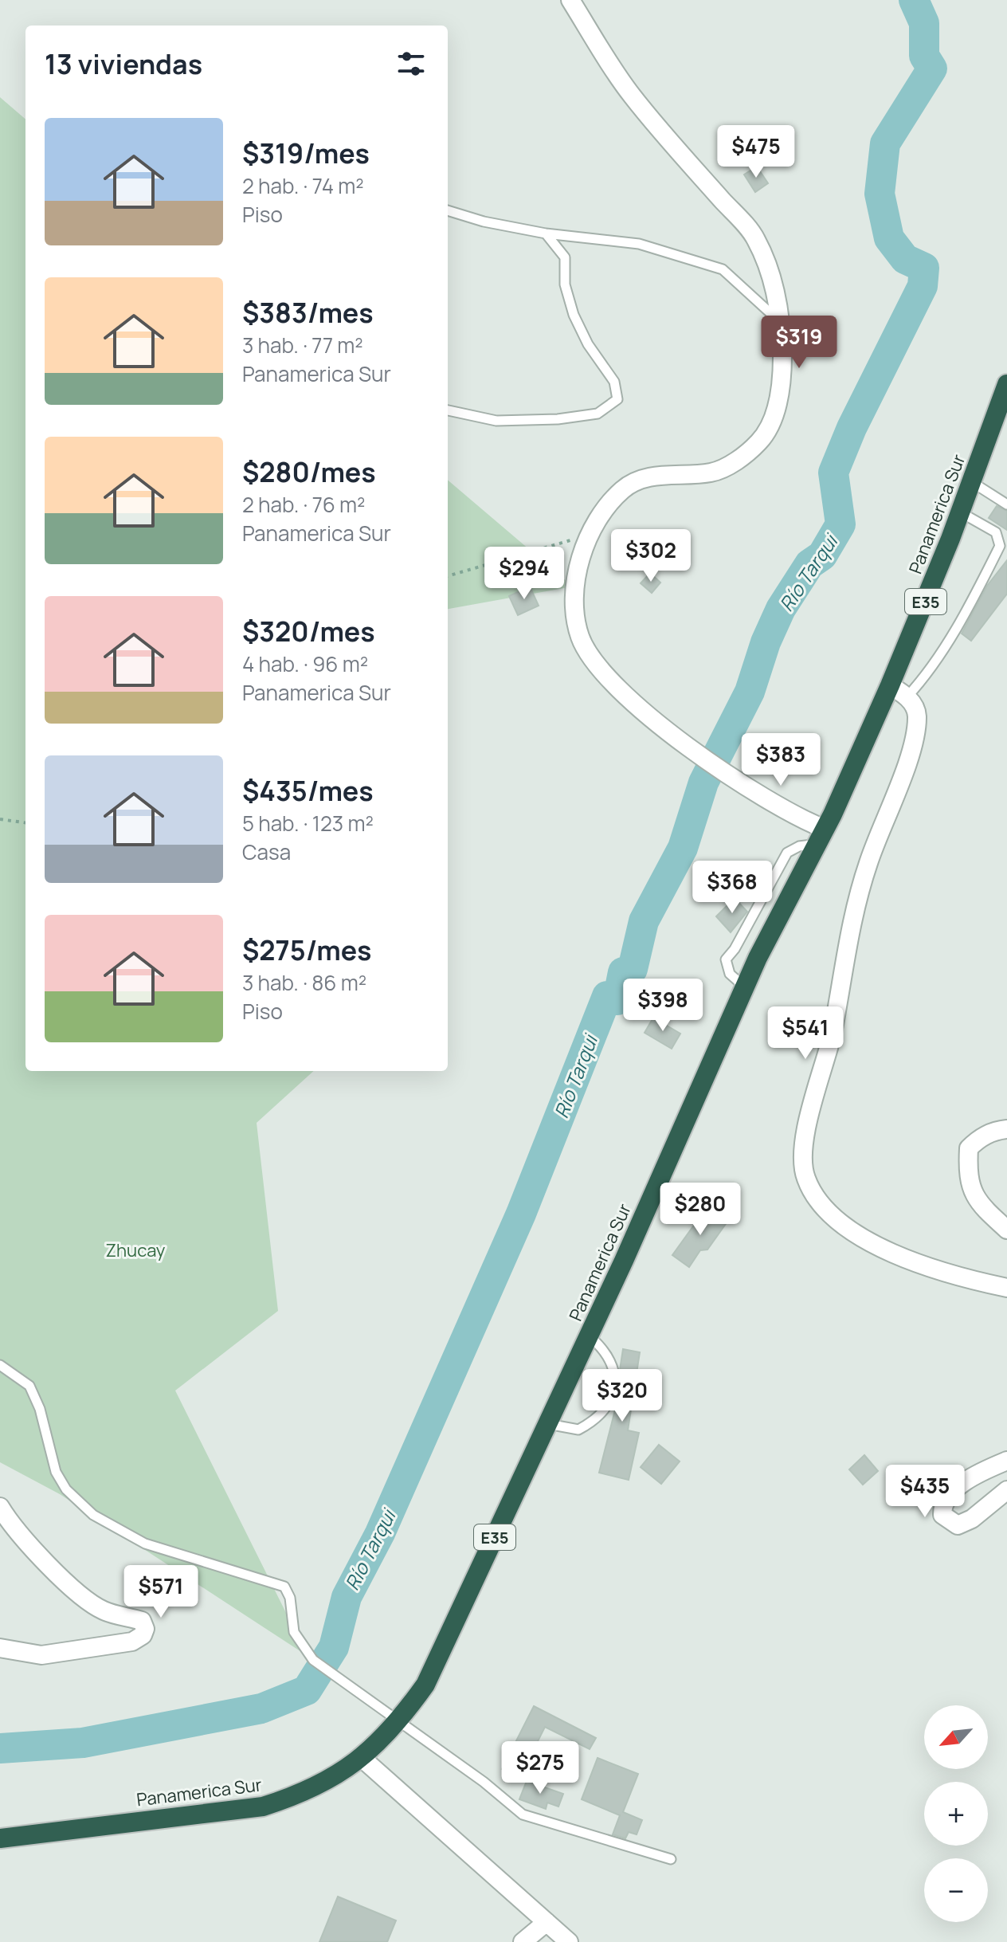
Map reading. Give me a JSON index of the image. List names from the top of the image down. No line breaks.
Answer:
{"streets":{"highway":["Panamerica Sur","E35"]},"water":["Río Tarqui"],"parks":["Zhucay"],"north":"bottom left","page":{"heading":"13 viviendas","list":[{"name":"$319/mes","note":"2 hab. · 74 m² · Piso"},{"name":"$383/mes","note":"3 hab. · 77 m² · Panamerica Sur"},{"name":"$280/mes","note":"2 hab. · 76 m² · Panamerica Sur"},{"name":"$320/mes","note":"4 hab. · 96 m² · Panamerica Sur"},{"name":"$435/mes","note":"5 hab. · 123 m² · Casa"},{"name":"$275/mes","note":"3 hab. · 86 m² · Piso"}],"price":["$475","$319","$302","$294","$383","$368","$398","$541","$280","$320","$435","$571","$275"],"map_buttons":["+","−"]}}
